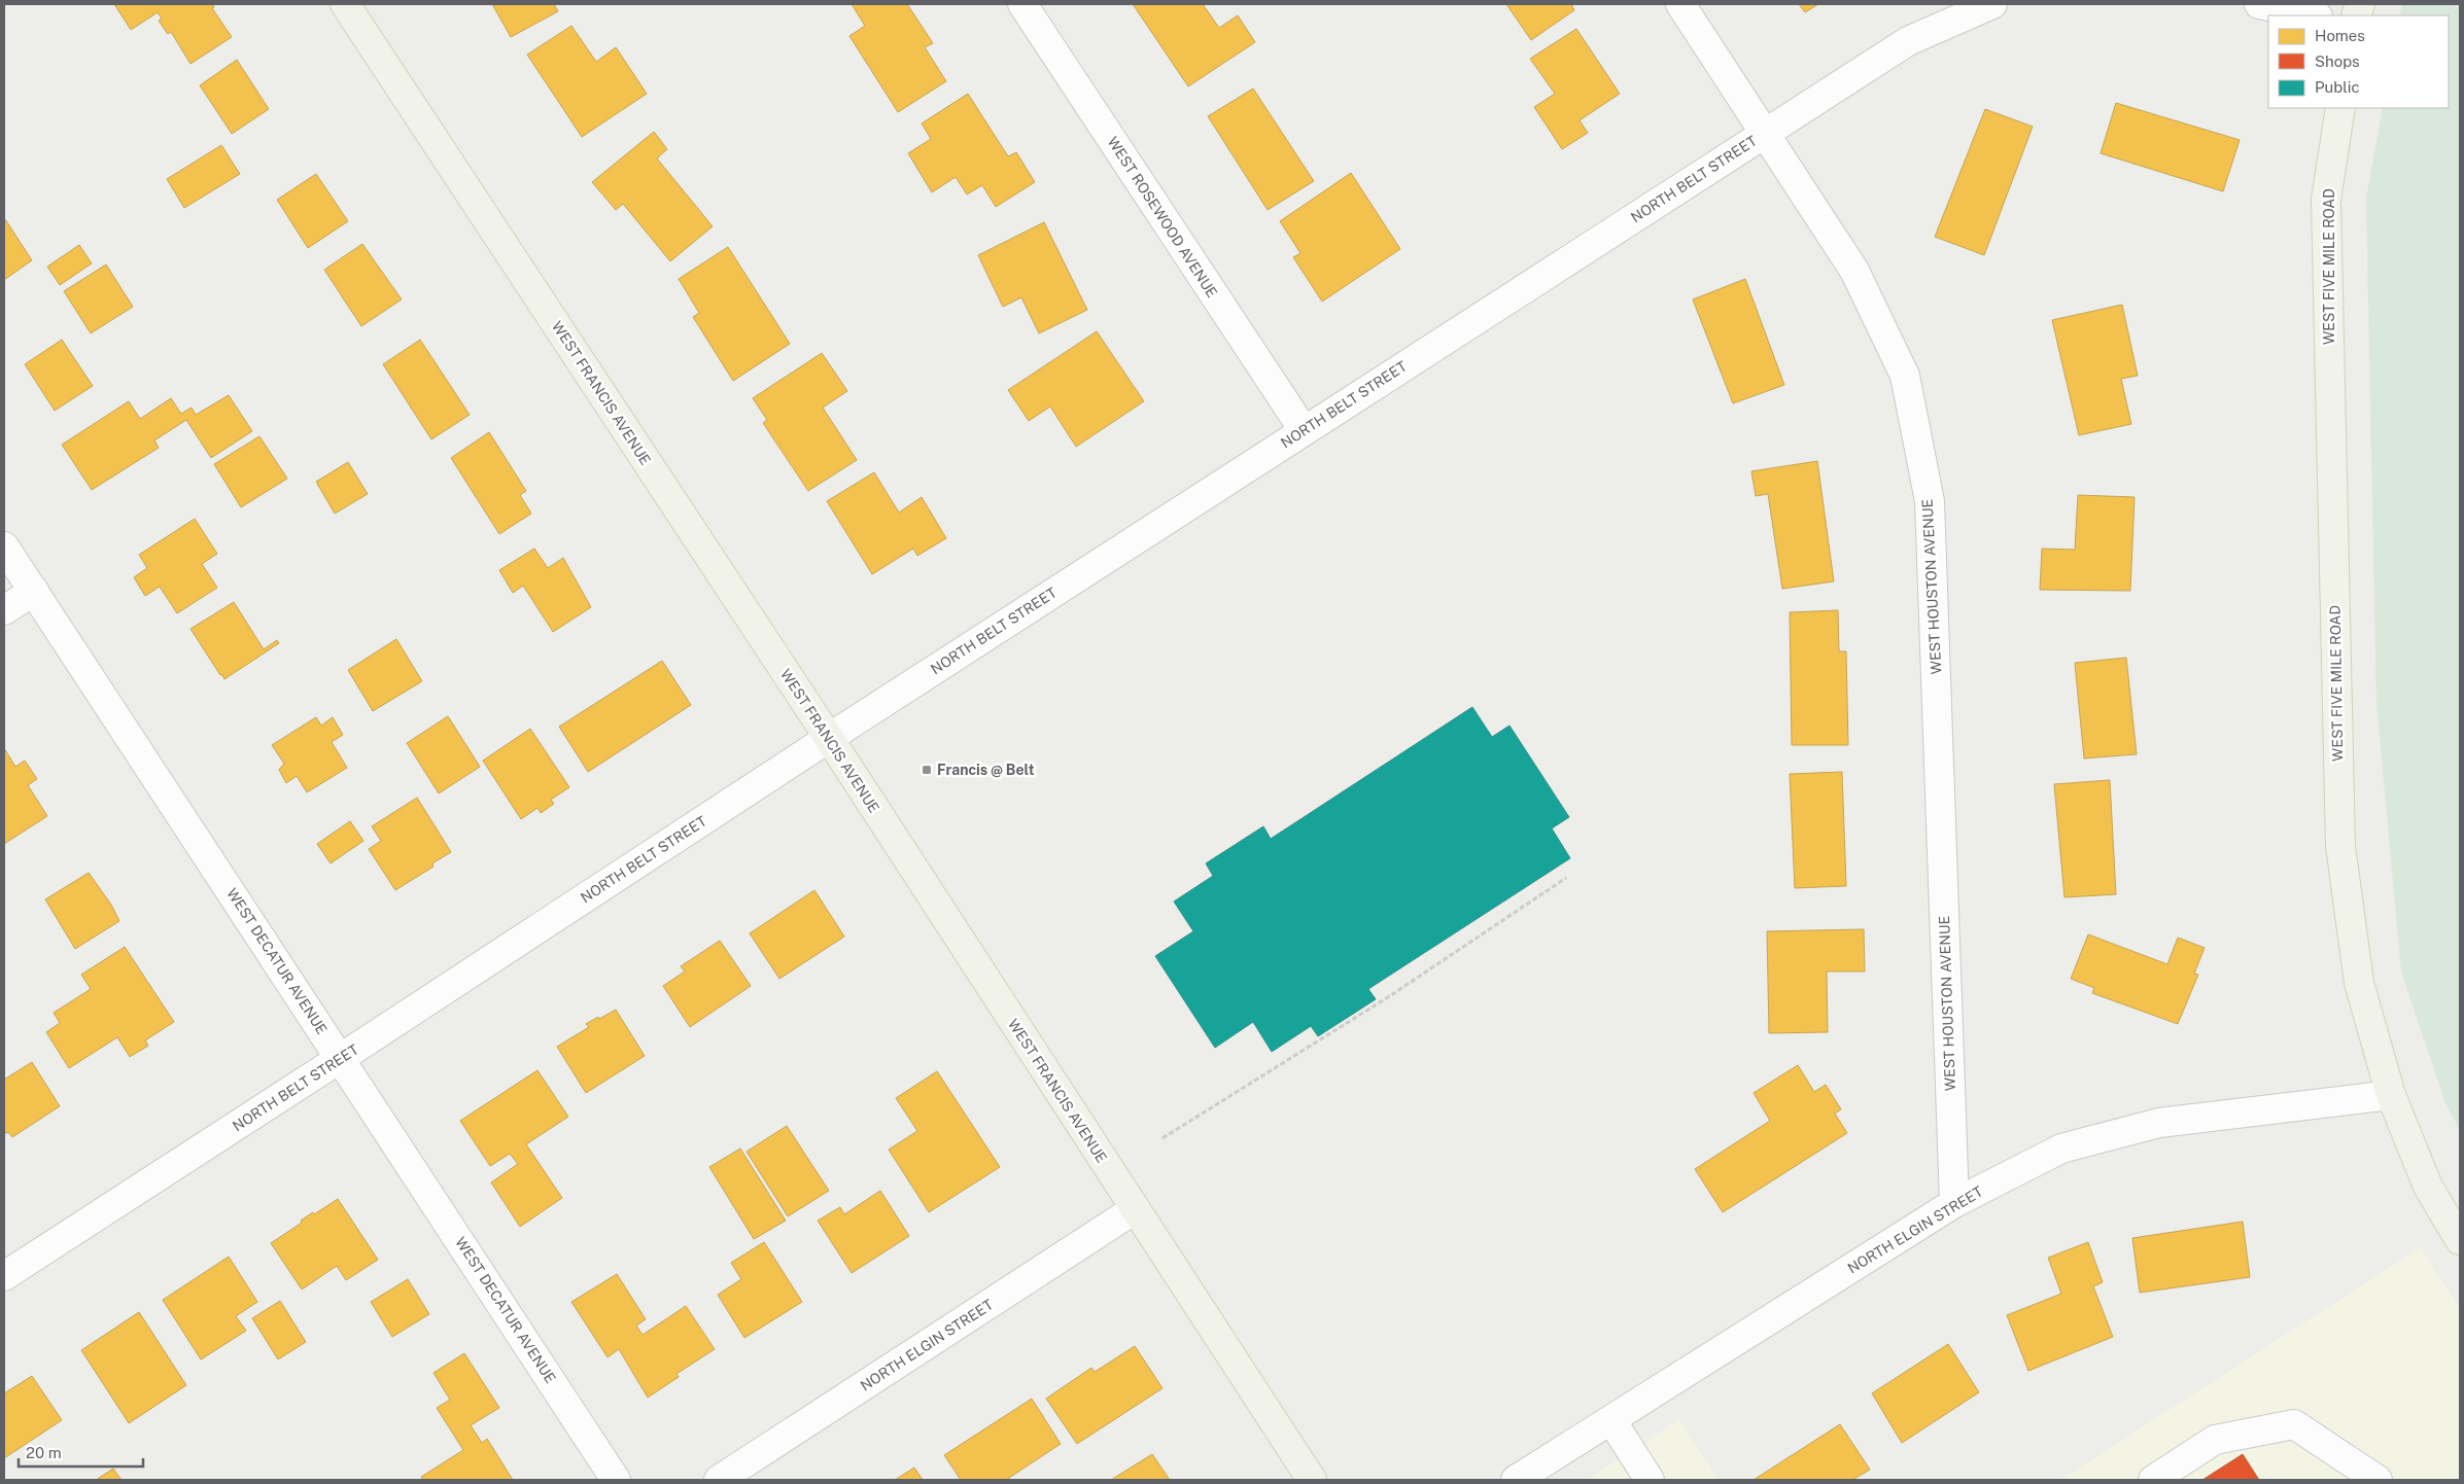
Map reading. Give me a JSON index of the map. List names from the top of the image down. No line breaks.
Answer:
{"streets":{"main road":["WEST FIVE MILE ROAD","WEST FRANCIS AVENUE"],"street":["NORTH BELT STREET","WEST ROSEWOOD AVENUE","WEST HOUSTON AVENUE","WEST DECATUR AVENUE","NORTH ELGIN STREET"]},"crossings":[["NORTH BELT STREET","WEST ROSEWOOD AVENUE"],["NORTH BELT STREET","WEST FRANCIS AVENUE"],["NORTH BELT STREET","WEST HOUSTON AVENUE"],["NORTH BELT STREET","WEST DECATUR AVENUE"],["WEST FIVE MILE ROAD","NORTH ELGIN STREET"],["WEST FRANCIS AVENUE","NORTH ELGIN STREET"],["WEST HOUSTON AVENUE","NORTH ELGIN STREET"]],"places":{"transit":["Francis @ Belt"]},"legend":["Homes","Shops","Public"],"scale_bar":"20 m"}
